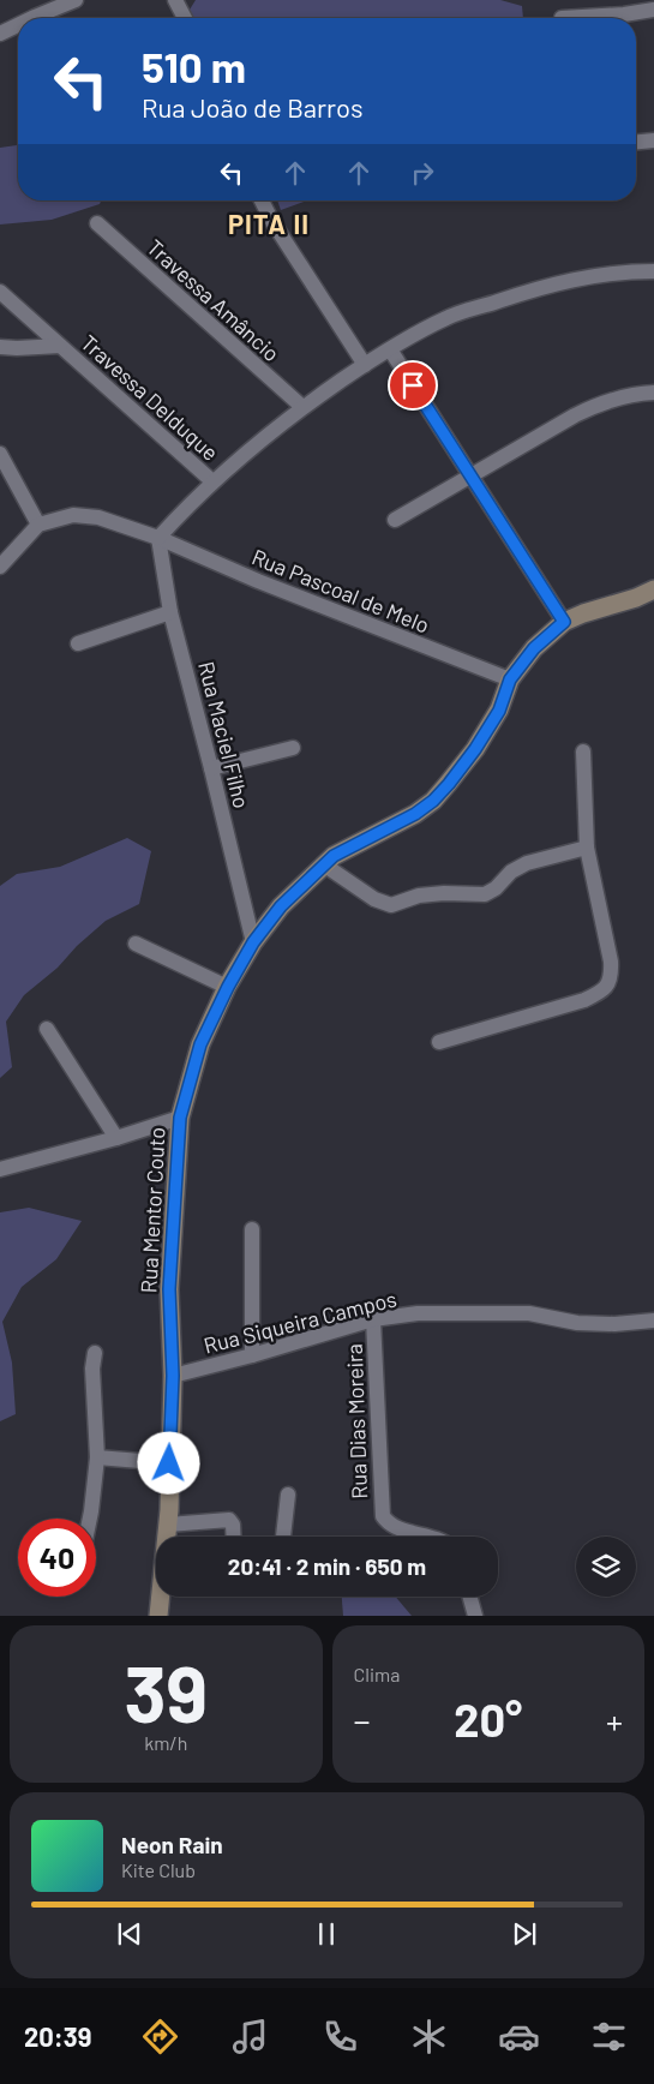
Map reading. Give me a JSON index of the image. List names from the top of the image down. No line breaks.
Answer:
{"streets":{"street":["Travessa Amâncio","Travessa Delduque","Rua Pascoal de Melo","Rua Maciel Filho","Rua Mentor Couto","Rua Siqueira Campos","Rua Dias Moreira"]},"crossings":[["Rua Pascoal de Melo","Rua Maciel Filho"],["Rua Pascoal de Melo","Rua Mentor Couto"],["Rua Maciel Filho","Rua Mentor Couto"],["Rua Mentor Couto","Rua Siqueira Campos"],["Rua Siqueira Campos","Rua Dias Moreira"]],"districts":["PITA II"],"page":{"turn":["510 m","Rua João de Barros"],"limit":"40","trip":"20:41 · 2 min · 650 m","tile":[["39","km/h"],"Clima"],"heat":["−","20°","+"],"song":["Neon Rain","Kite Club"],"tabs":"20:39"}}
